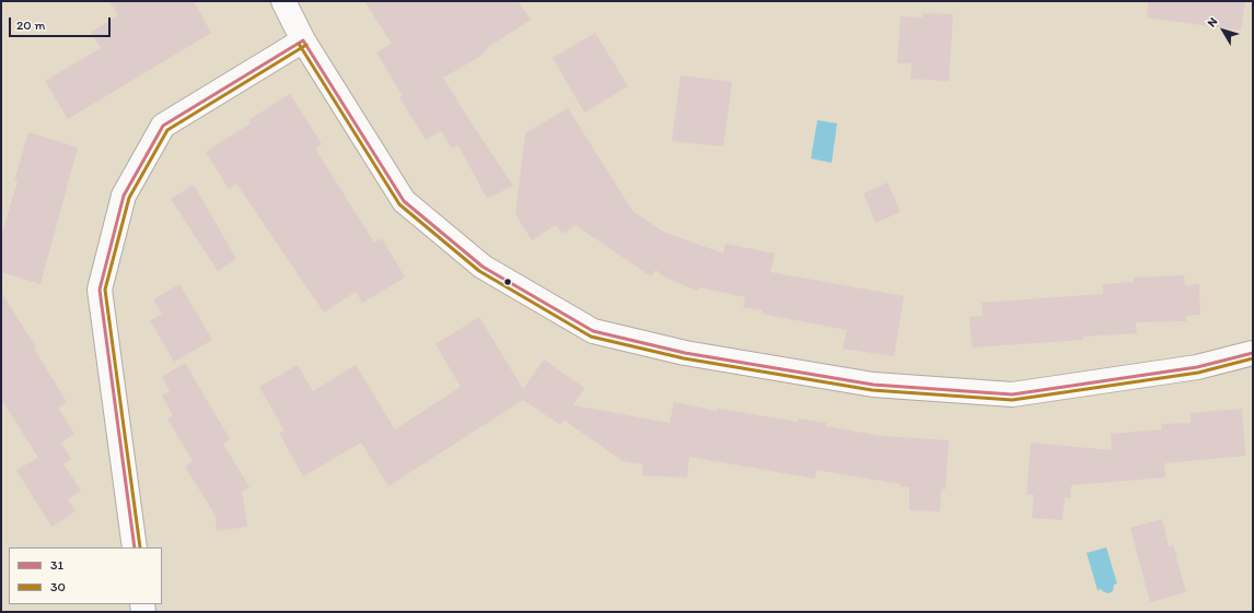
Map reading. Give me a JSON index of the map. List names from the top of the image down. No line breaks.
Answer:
{"lines":["transit line 31","transit line 30"],"legend":["31","30"],"scale_bar":"20 m","north":"top left"}
